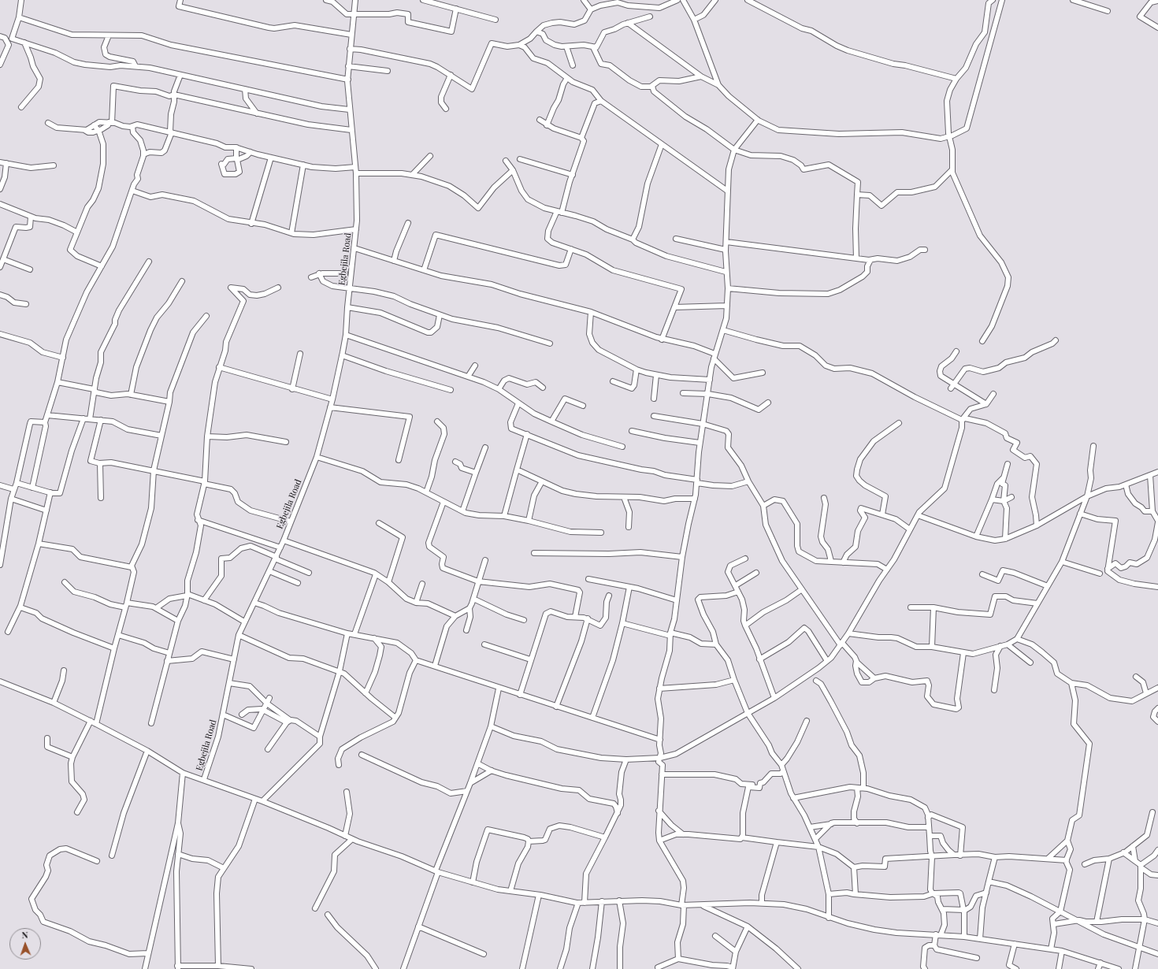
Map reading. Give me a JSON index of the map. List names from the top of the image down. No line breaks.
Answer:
{"streets":{"street":["Egbejila Road"]},"north":"top"}
